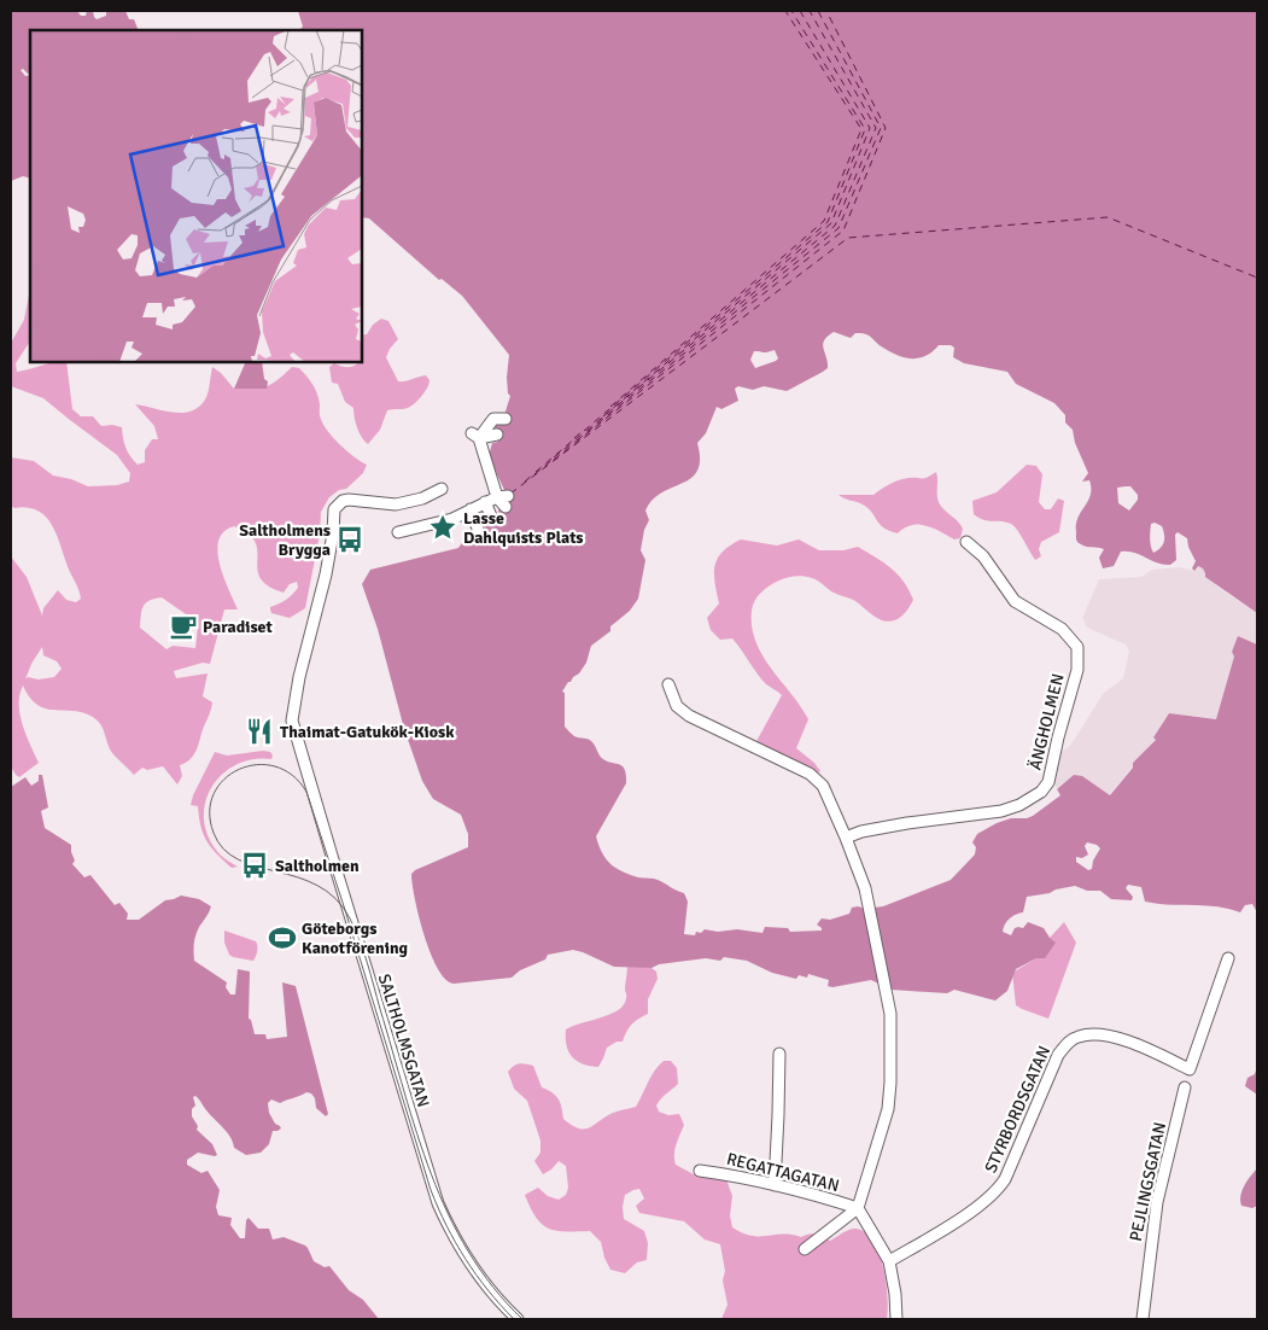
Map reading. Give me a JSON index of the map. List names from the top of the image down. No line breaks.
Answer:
{"streets":{"street":["ÄNGHOLMEN","SALTHOLMSGATAN","STYRBORDSGATAN","REGATTAGATAN","PEJLINGSGATAN"]},"places":{"place":["Lasse Dahlquists Plats"],"bus stop":["Saltholmens Brygga","Saltholmen"],"cafe":["Paradiset"],"restaurant":["Thaimat-Gatukök-Kiosk"],"sports":["Göteborgs Kanotförening"]}}
